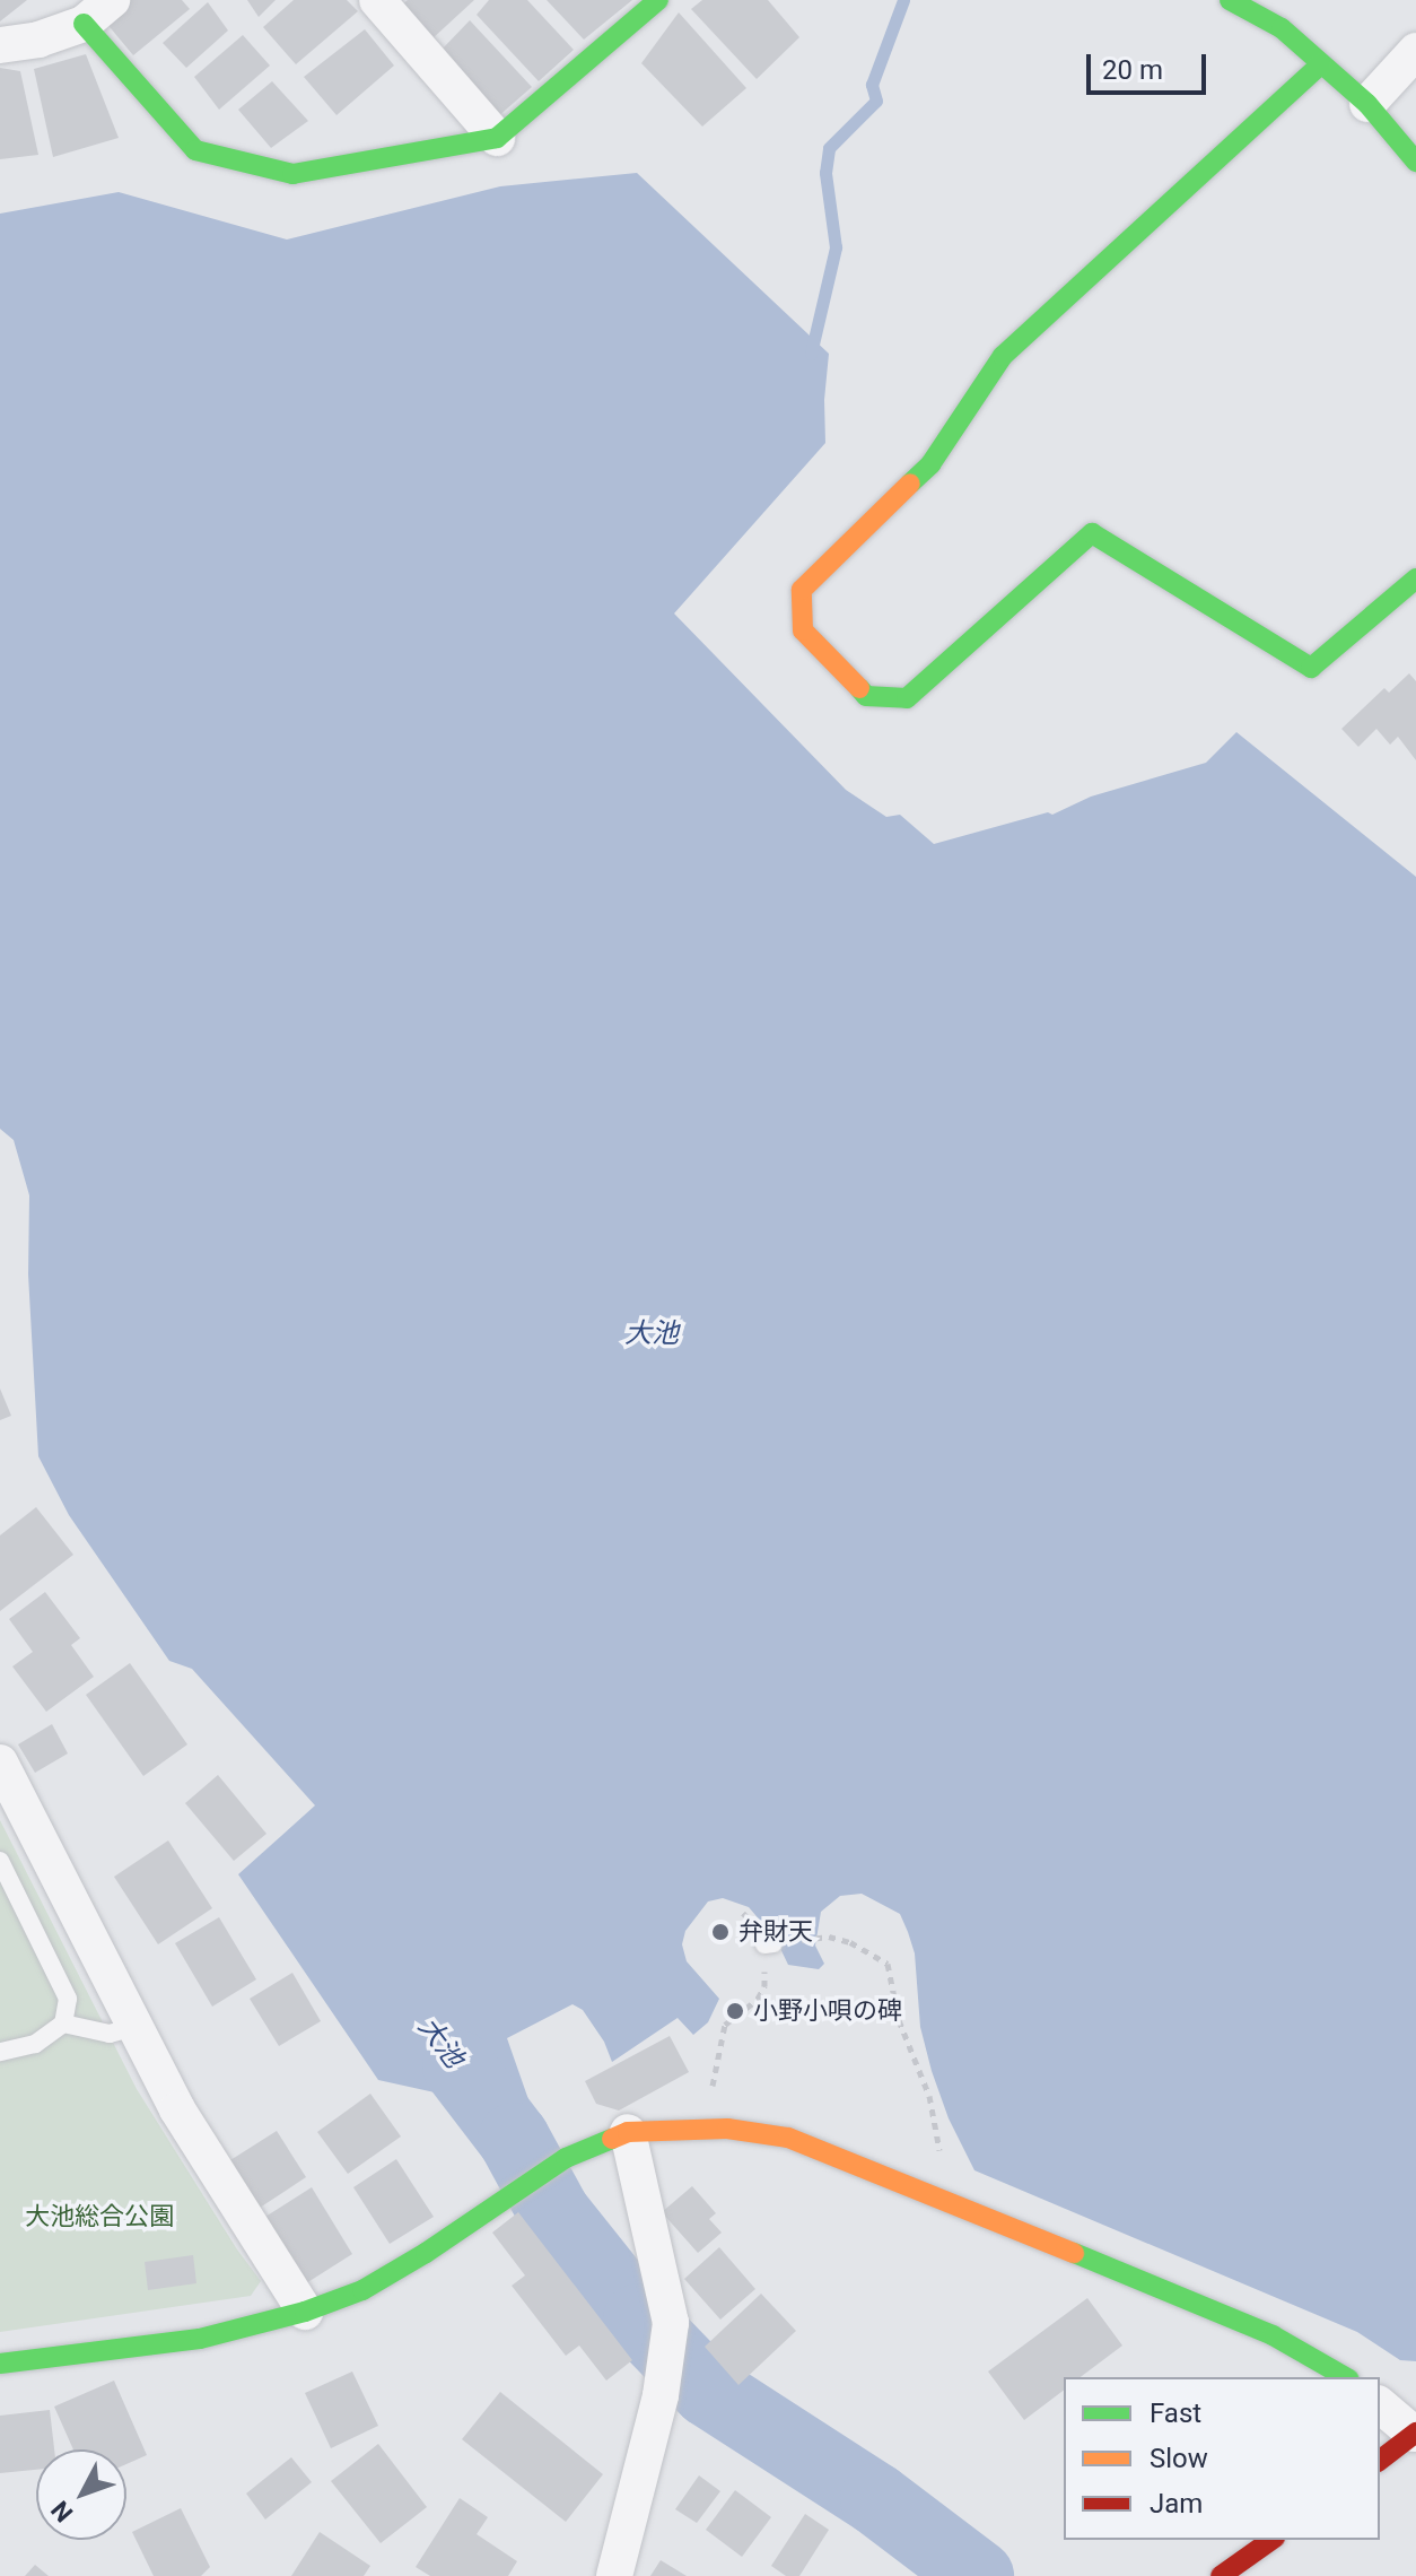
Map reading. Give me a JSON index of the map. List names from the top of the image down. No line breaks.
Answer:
{"water":["大池"],"parks":["大池総合公園"],"places":["弁財天","小野小唄の碑"],"legend":["Fast","Slow","Jam"],"scale_bar":"20 m","north":"bottom left"}
